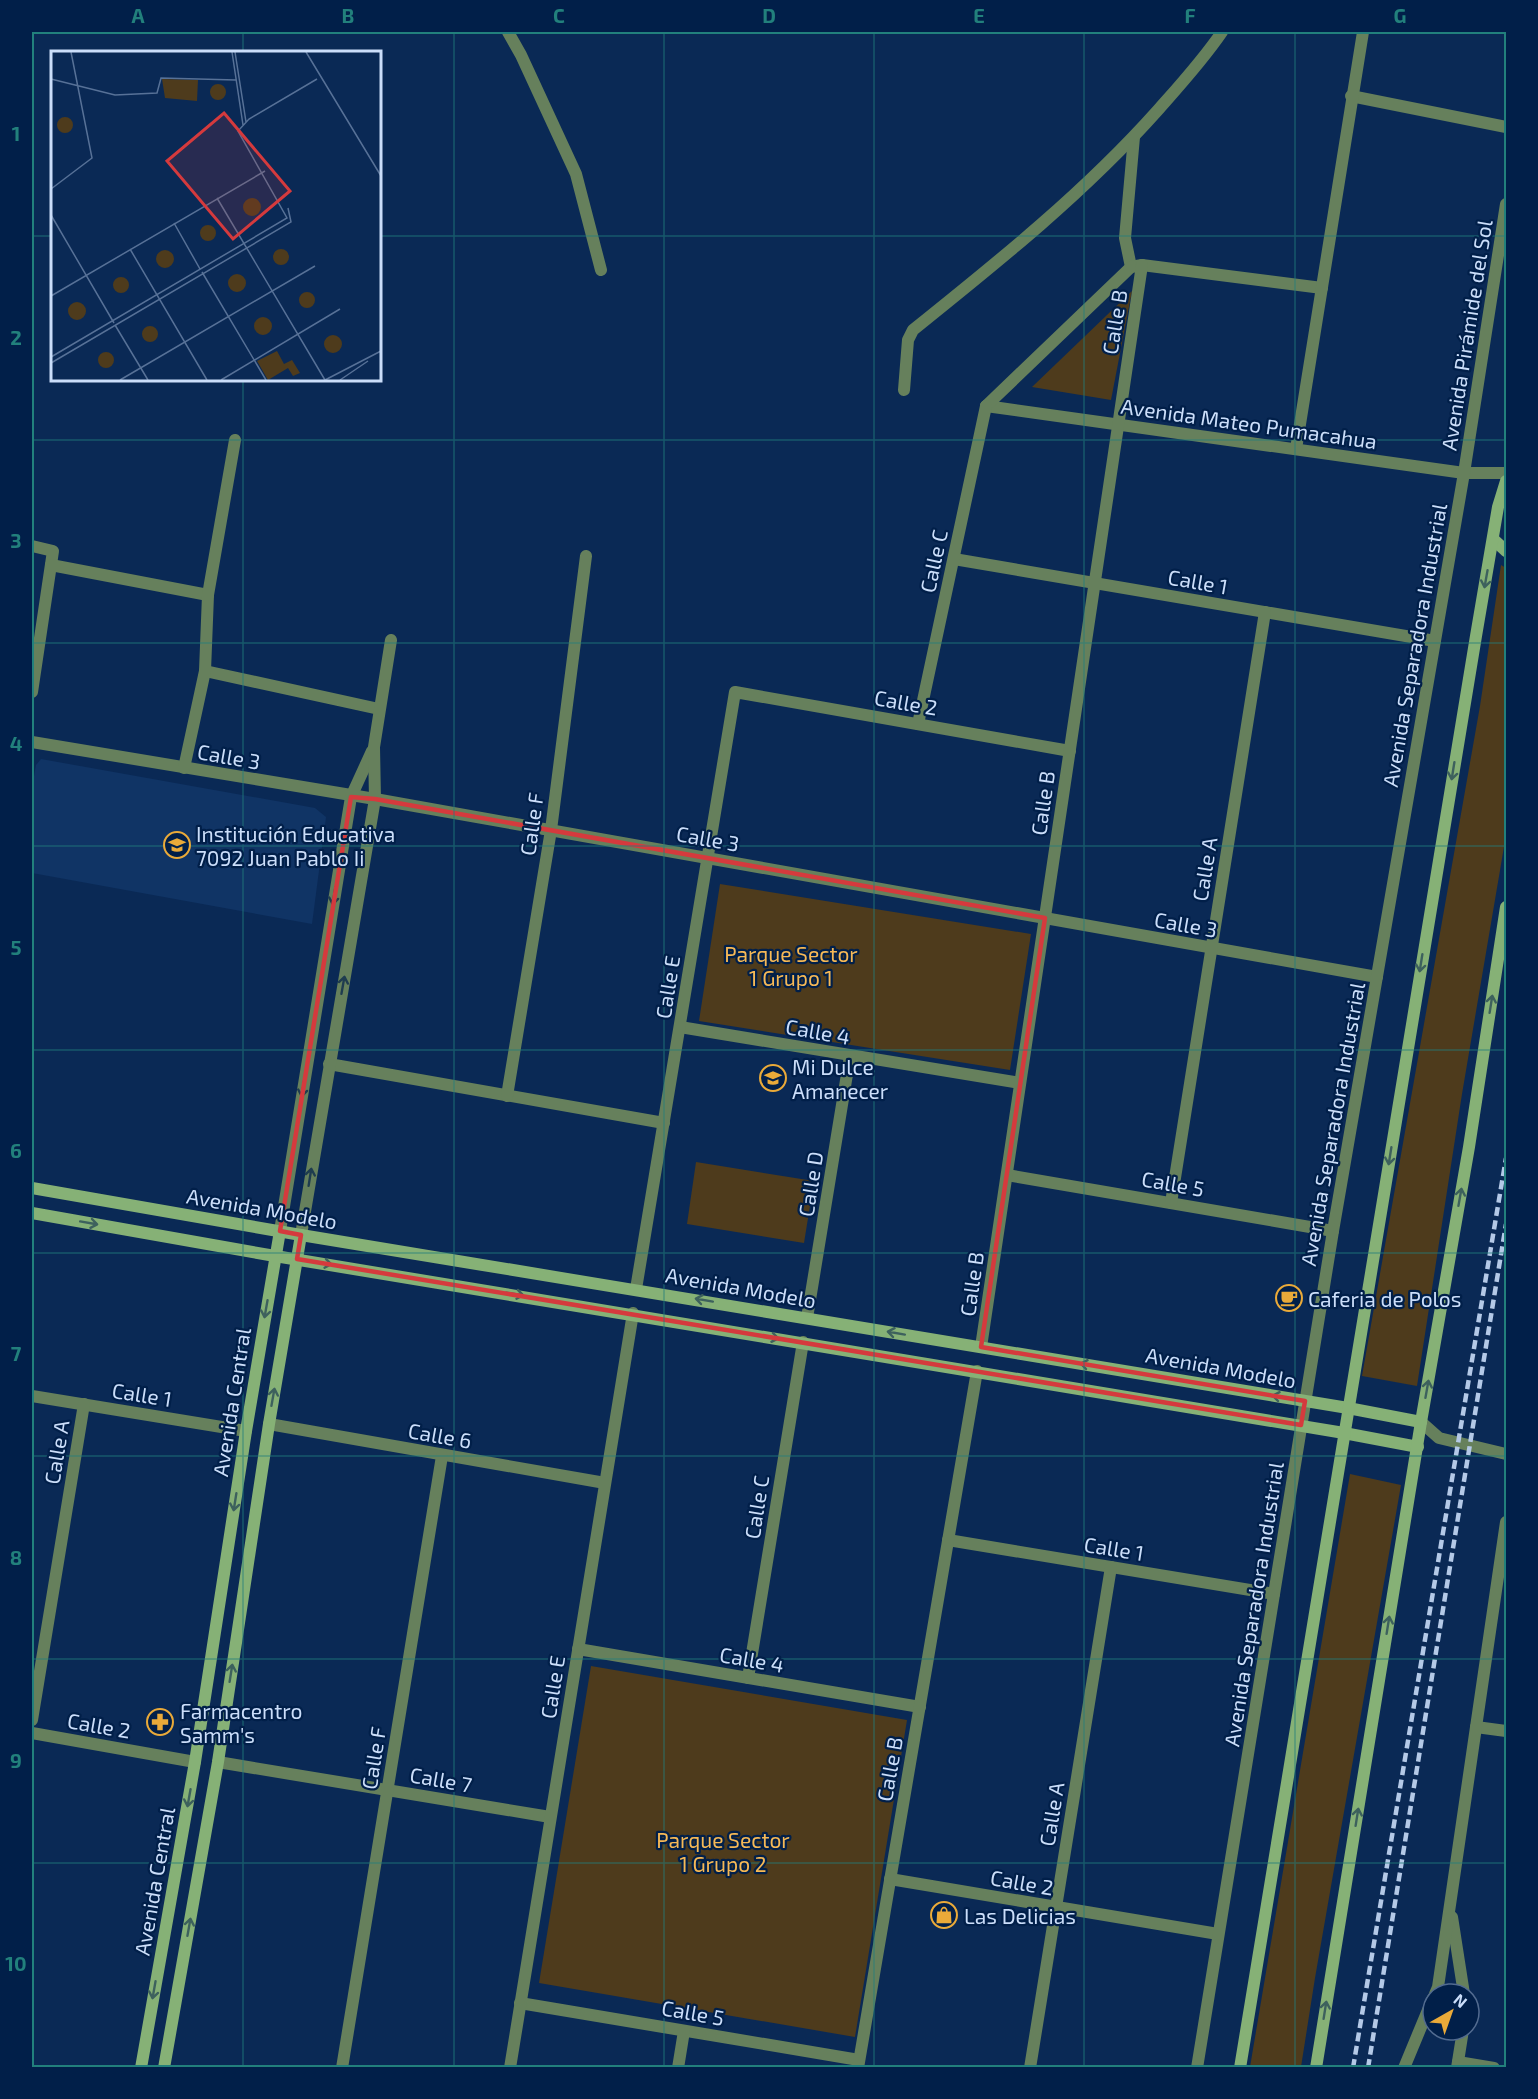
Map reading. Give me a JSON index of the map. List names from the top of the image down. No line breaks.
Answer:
{"streets":{"street":["Calle B","Avenida Pirámide del Sol","Avenida Mateo Pumacahua","Calle C","Calle 1","Avenida Separadora Industrial","Calle 2","Calle 3","Calle F","Calle A","Calle E","Calle 4","Calle 5","Calle D","Avenida Modelo","Avenida Central","Calle 6","Calle 7"]},"crossings":[["Calle B","Avenida Mateo Pumacahua"],["Calle B","Calle 1"],["Calle B","Calle 2"],["Calle B","Calle 3"],["Calle B","Calle 4"],["Calle B","Calle 5"],["Calle B","Avenida Modelo"],["Avenida Pirámide del Sol","Avenida Mateo Pumacahua"],["Avenida Pirámide del Sol","Avenida Separadora Industrial"],["Avenida Mateo Pumacahua","Calle C"],["Avenida Mateo Pumacahua","Avenida Separadora Industrial"],["Calle C","Calle 1"],["Calle C","Calle 2"],["Calle C","Calle 4"],["Calle C","Avenida Modelo"],["Calle 1","Avenida Separadora Industrial"],["Calle 1","Calle A"],["Calle 1","Avenida Central"],["Avenida Separadora Industrial","Calle 2"],["Avenida Separadora Industrial","Calle 3"],["Avenida Separadora Industrial","Calle 5"],["Avenida Separadora Industrial","Avenida Modelo"],["Calle 2","Calle A"],["Calle 2","Calle E"],["Calle 2","Avenida Central"],["Calle 3","Calle F"],["Calle 3","Calle A"],["Calle 3","Calle E"],["Calle 3","Avenida Central"],["Calle F","Calle 6"],["Calle F","Calle 7"],["Calle A","Calle 5"],["Calle E","Calle 4"],["Calle E","Calle 5"],["Calle E","Avenida Modelo"],["Calle E","Calle 6"],["Calle E","Calle 7"],["Calle 4","Calle D"],["Calle D","Avenida Modelo"],["Avenida Modelo","Avenida Central"],["Avenida Central","Calle 6"],["Avenida Central","Calle 7"]],"parks":["Parque Sector 1 Grupo 1","Parque Sector 1 Grupo 2"],"places":{"school or university":["Institución Educativa 7092 Juan Pablo Ii","Mi Dulce Amanecer"],"cafe":["Caferia de Polos"],"pharmacy":["Farmacentro Samm's"],"shop":["Las Delicias"]},"north":"top right","grid":{"columns":["A","B","C","D","E","F","G"],"rows":["1","2","3","4","5","6","7","8","9","10"]}}
